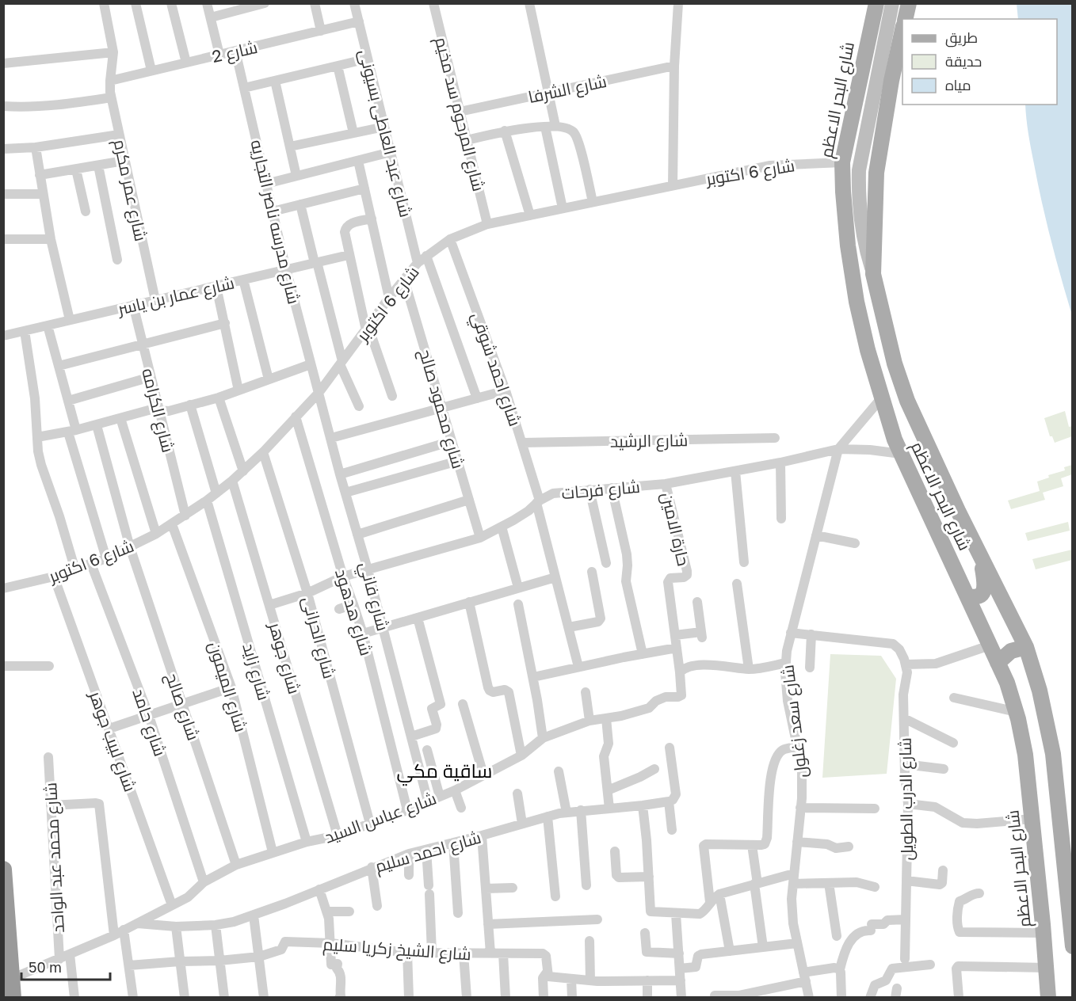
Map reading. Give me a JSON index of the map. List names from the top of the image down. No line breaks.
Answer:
{"streets":{"main road":["شارع البحر الاعظم"],"street":["شارع 2","شارع الشرفا","شارع المرحوم سد مخيم","شارع عبد العاطى بسيونى","شارع 6 اكتوبر","شارع عمر مكرم","شارع مدرسه ناصر التجاريه","شارع عمار بن ياسر","شارع احمد شوقي","شارع محمود صالح","شارع الكرامه","شارع الرشيد","شارع فرحات","حارة الامين","شارع فاني","شارع هدهود","شارع الحرانى","شارع جوهر","شارع زايد","شارع الميمون","شارع صالح","شارع سعد زغلول","شارع حامد","شارع لبيب جوهر","شارع الدرب الطويل","شارع عباس السيد","شارع احمد سليم","شارع محمد عبد الواحد","شارع الشيخ زكريا سليم"]},"crossings":[["شارع 2","شارع عبد العاطى بسيونى"],["شارع 2","شارع عمر مكرم"],["شارع 2","شارع مدرسه ناصر التجاريه"],["شارع الشرفا","شارع المرحوم سد مخيم"],["شارع البحر الاعظم","شارع 6 اكتوبر"],["شارع البحر الاعظم","شارع فرحات"],["شارع المرحوم سد مخيم","شارع 6 اكتوبر"],["شارع عبد العاطى بسيونى","شارع 6 اكتوبر"],["شارع 6 اكتوبر","شارع مدرسه ناصر التجاريه"],["شارع 6 اكتوبر","شارع احمد شوقي"],["شارع 6 اكتوبر","شارع محمود صالح"],["شارع 6 اكتوبر","شارع الكرامه"],["شارع 6 اكتوبر","شارع فاني"],["شارع 6 اكتوبر","شارع هدهود"],["شارع 6 اكتوبر","شارع الحرانى"],["شارع 6 اكتوبر","شارع جوهر"],["شارع 6 اكتوبر","شارع زايد"],["شارع 6 اكتوبر","شارع الميمون"],["شارع 6 اكتوبر","شارع صالح"],["شارع 6 اكتوبر","شارع حامد"],["شارع 6 اكتوبر","شارع لبيب جوهر"],["شارع عمر مكرم","شارع عمار بن ياسر"],["شارع مدرسه ناصر التجاريه","شارع عمار بن ياسر"],["شارع مدرسه ناصر التجاريه","شارع فاني"],["شارع عمار بن ياسر","شارع الكرامه"],["شارع احمد شوقي","شارع الرشيد"],["شارع احمد شوقي","شارع فرحات"],["شارع محمود صالح","شارع فرحات"],["شارع فرحات","حارة الامين"],["شارع فرحات","شارع فاني"],["شارع فرحات","شارع هدهود"],["شارع فرحات","شارع الحرانى"],["شارع فرحات","شارع جوهر"],["شارع فرحات","شارع سعد زغلول"],["حارة الامين","شارع عباس السيد"],["شارع فاني","شارع عباس السيد"],["شارع هدهود","شارع عباس السيد"],["شارع الحرانى","شارع عباس السيد"],["شارع جوهر","شارع عباس السيد"],["شارع زايد","شارع عباس السيد"],["شارع الميمون","شارع عباس السيد"],["شارع صالح","شارع عباس السيد"],["شارع حامد","شارع عباس السيد"],["شارع لبيب جوهر","شارع عباس السيد"],["شارع عباس السيد","شارع احمد سليم"],["شارع عباس السيد","شارع محمد عبد الواحد"]],"districts":["ساقية مكي"],"legend":["طريق","حديقة","مياه"],"scale_bar":"50 m"}
